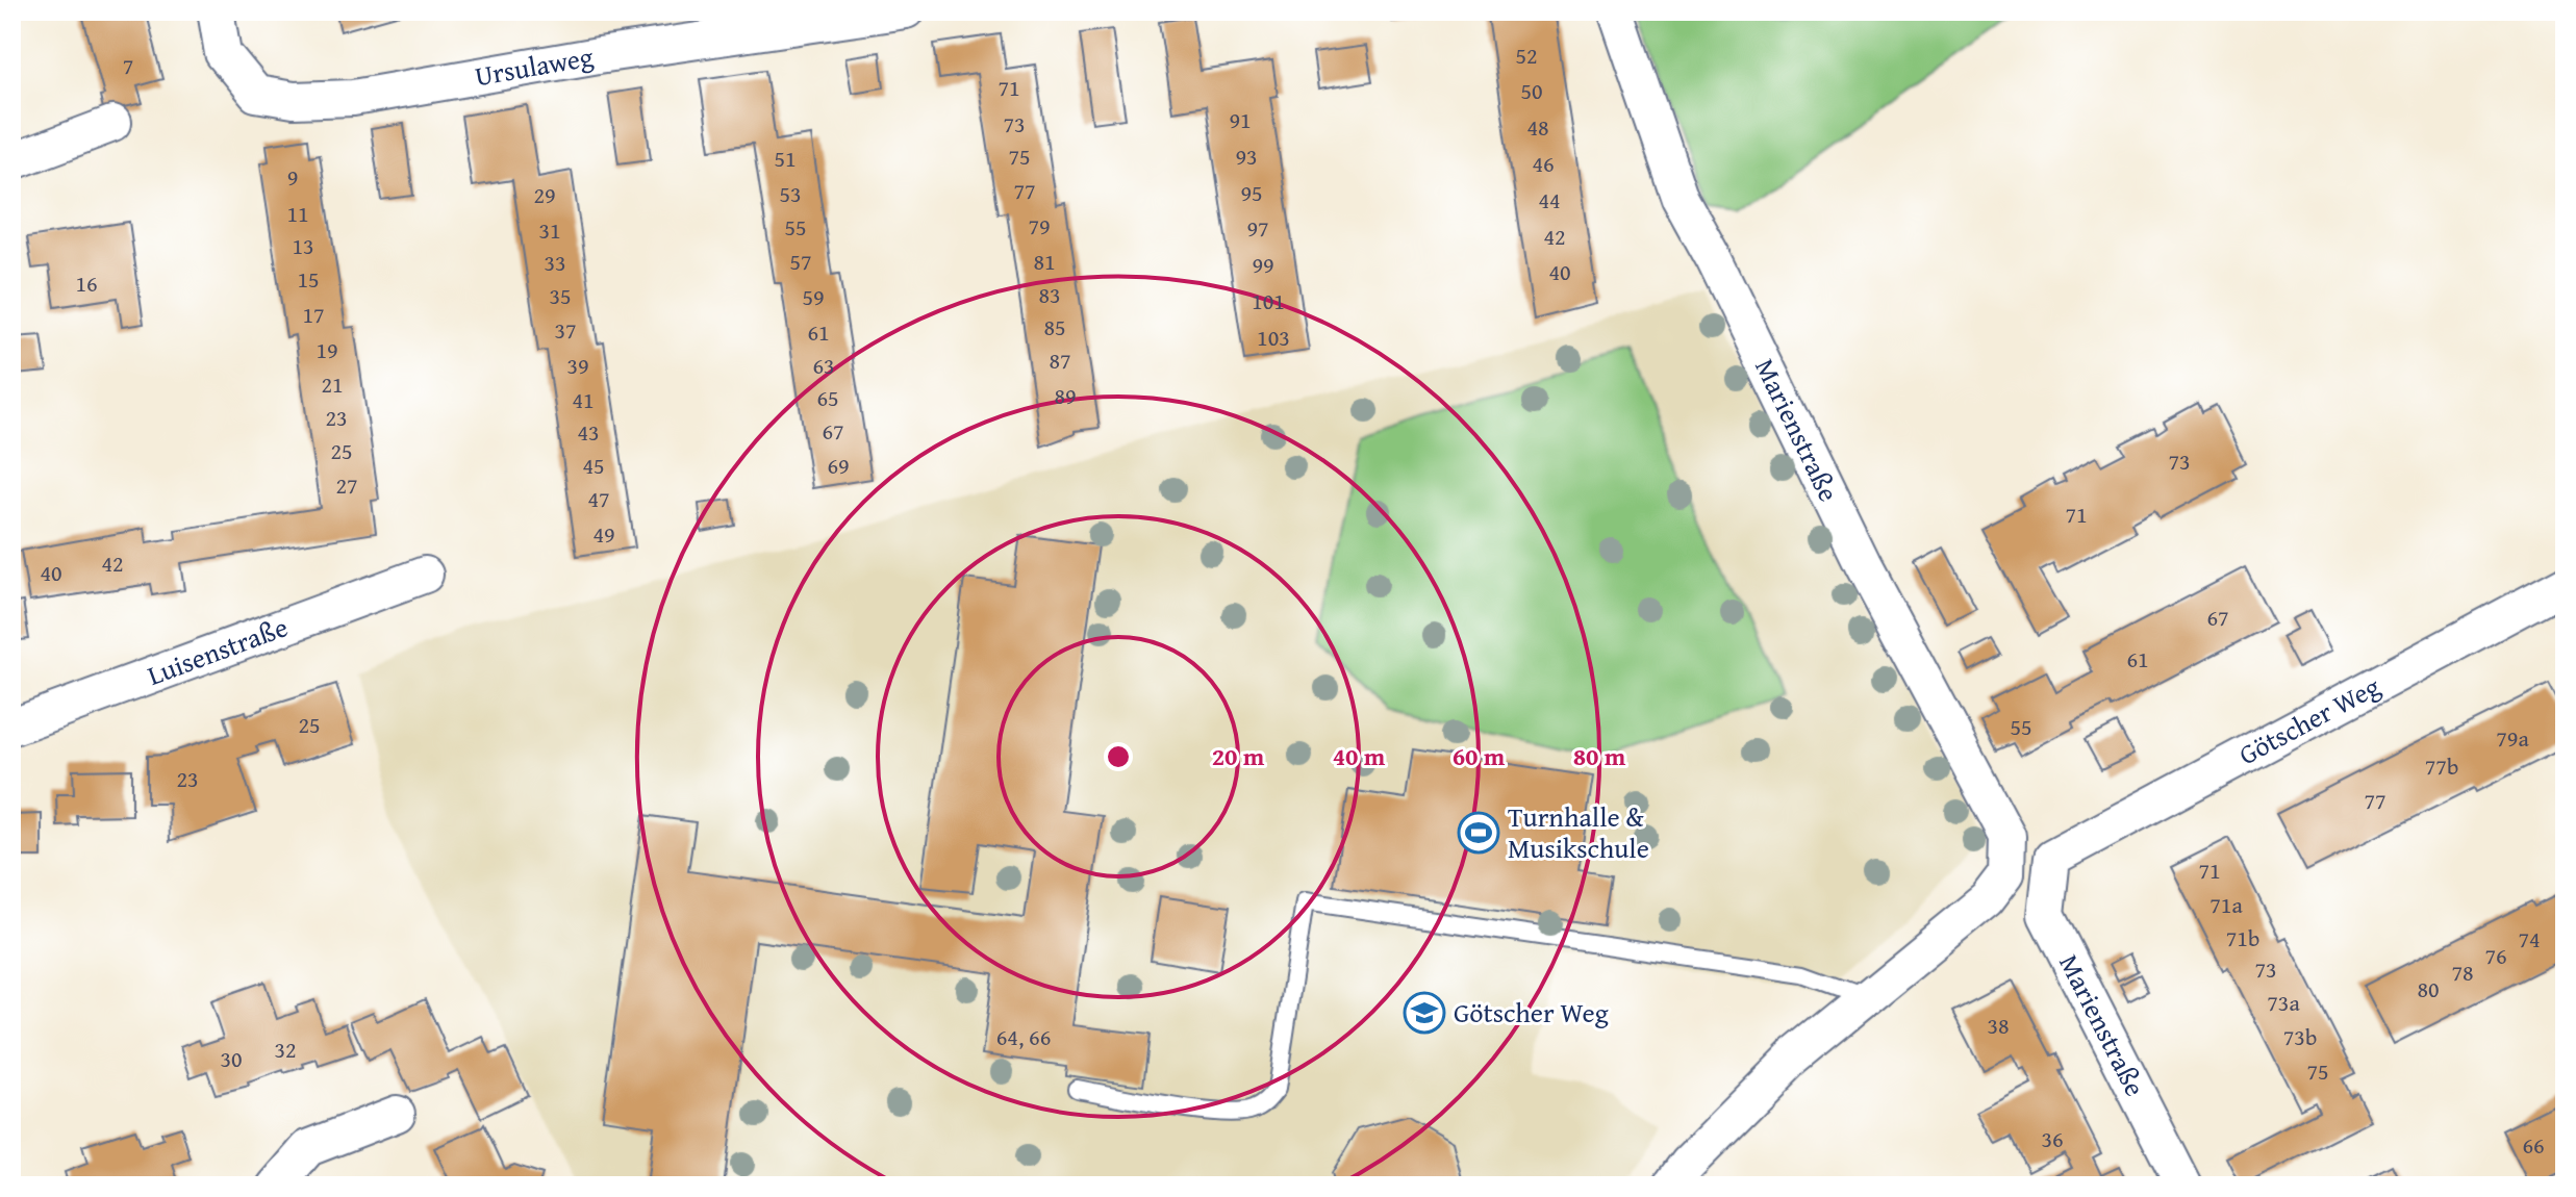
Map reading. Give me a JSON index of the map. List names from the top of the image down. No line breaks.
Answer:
{"streets":{"street":["Ursulaweg","Marienstraße","Luisenstraße","Götscher Weg"]},"crossings":[["Marienstraße","Götscher Weg"]],"places":{"sports":["Turnhalle & Musikschule"],"school or university":["Götscher Weg"]},"house_numbers":["52","7","71","50","91","73","48","75","93","51","46","9","77","95","53","29","44","11","79","55","97","31","42","13","57","81","33","99","40","15","16","83","35","59","101","17","85","37","61","103","19","87","39","63","21","89","65","41","23","67","43","25","73","45","69","27","47","71","49","42","40","67","61","25","55","79a","77b","23","77","71","71a","71b","74","76","73","78","80","73a","38","64, 66","73b","32","30","75","36","66"],"rings":["20 m","40 m","60 m","80 m"]}
